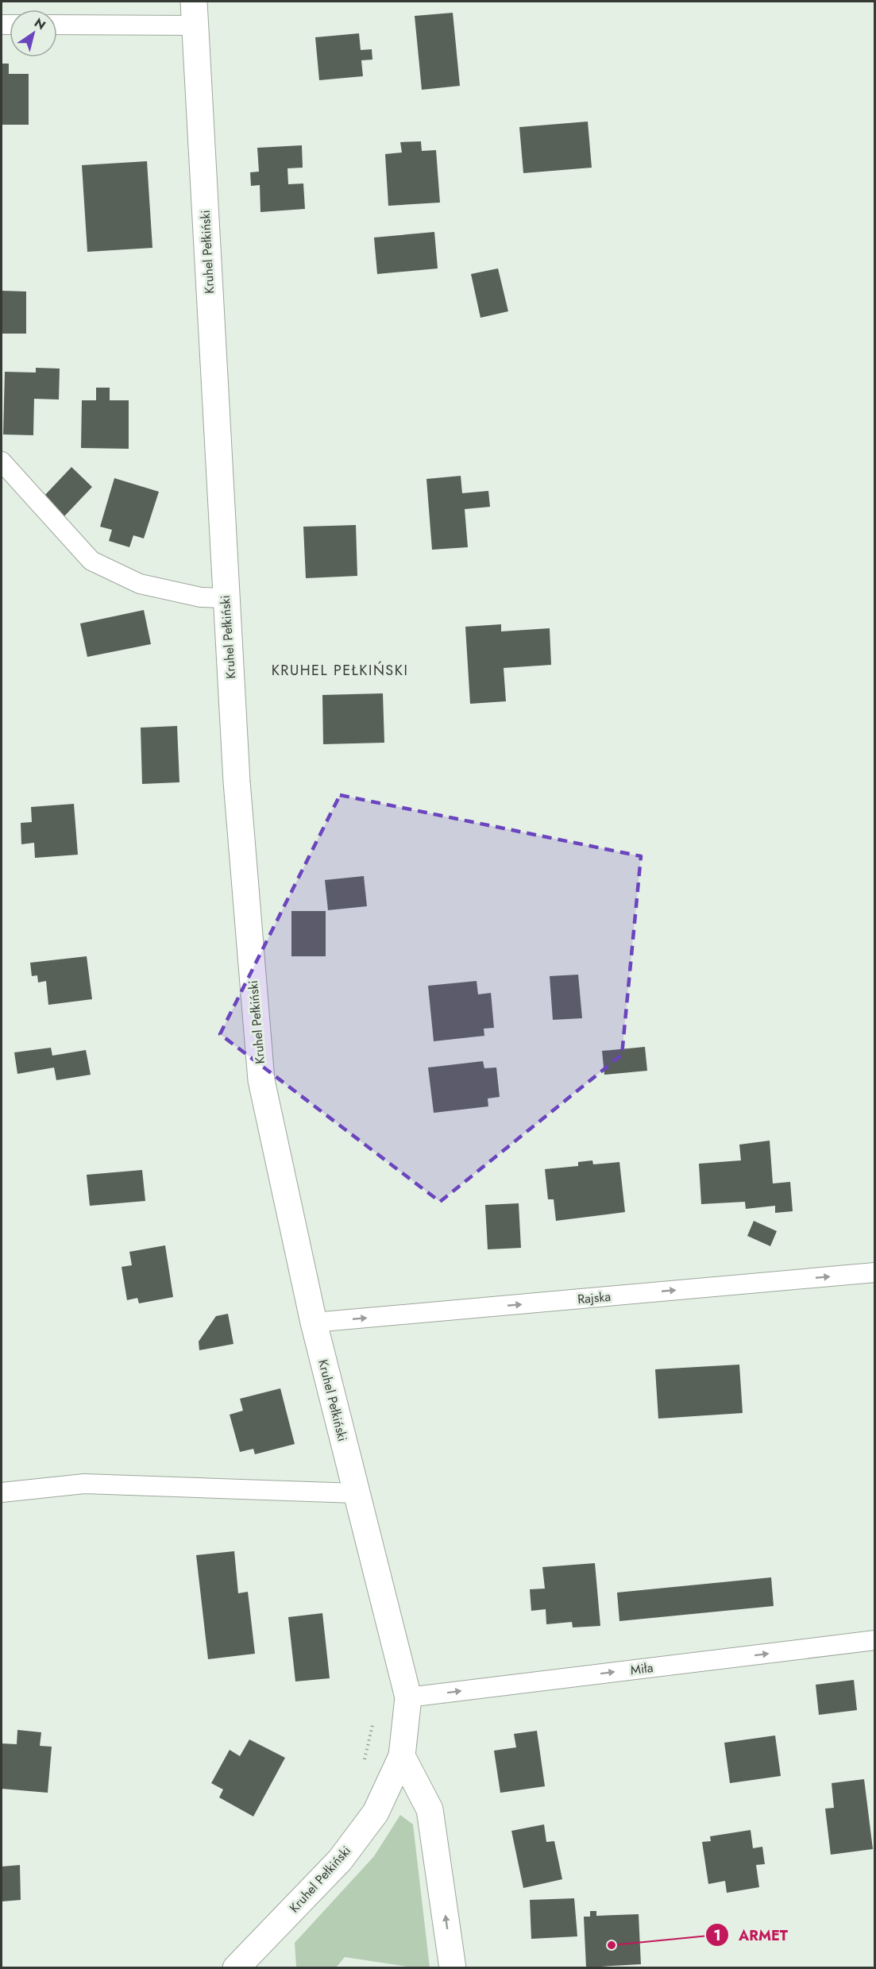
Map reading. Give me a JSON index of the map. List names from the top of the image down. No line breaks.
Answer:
{"streets":{"main road":["Kruhel Pełkiński"],"lane":["Rajska","Miła"]},"crossings":[["Kruhel Pełkiński","Rajska"],["Kruhel Pełkiński","Miła"]],"one_way":["Rajska","Miła"],"districts":["KRUHEL PEŁKIŃSKI"],"places":["ARMET"],"north":"top right"}
